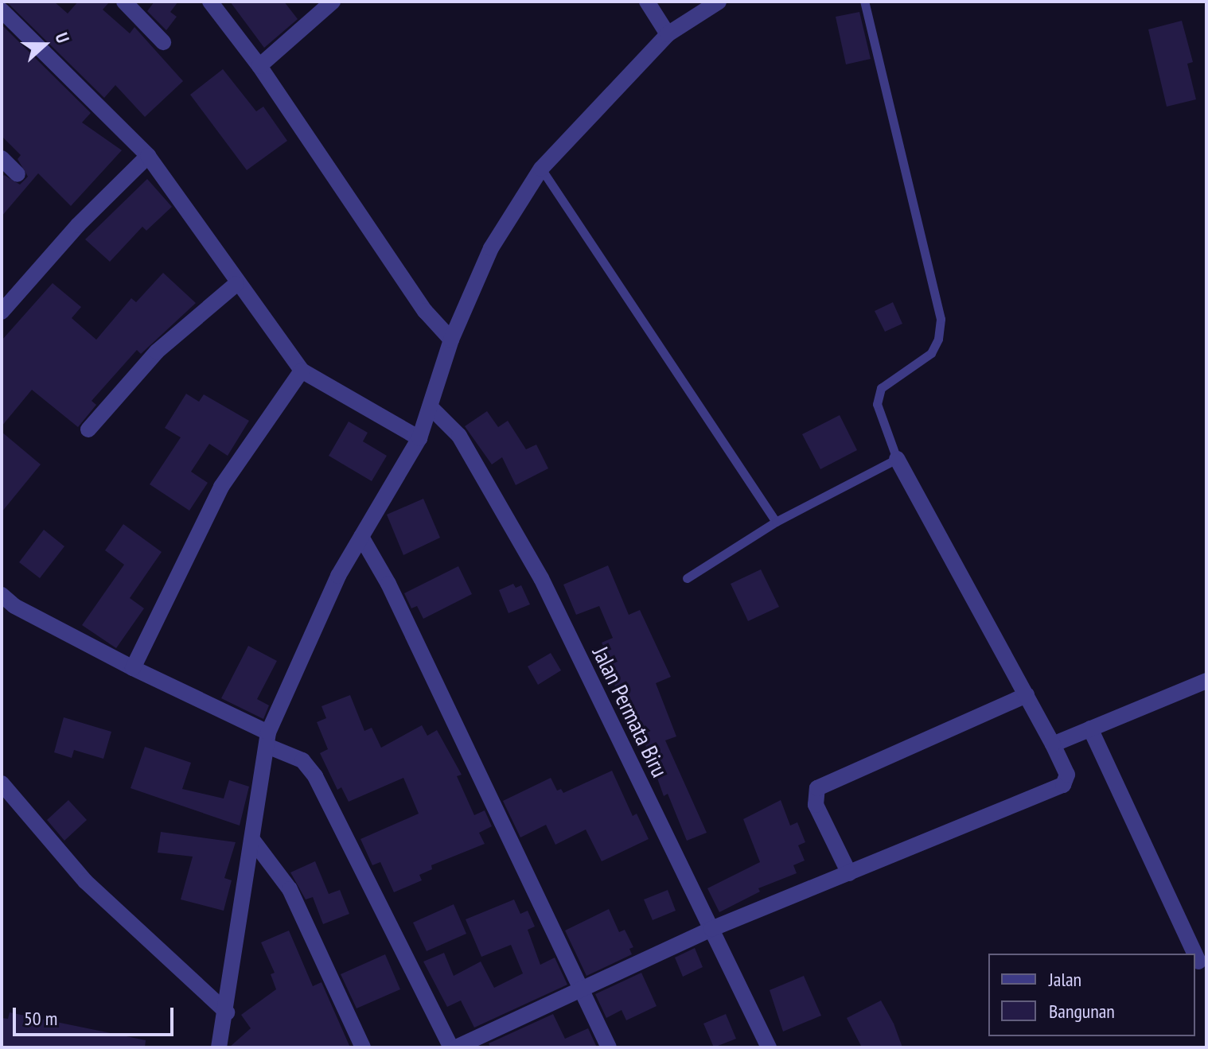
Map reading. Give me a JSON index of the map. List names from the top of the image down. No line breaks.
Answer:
{"streets":{"street":["Jalan Permata Biru"]},"legend":["Jalan","Bangunan"],"scale_bar":"50 m","north":"right"}
